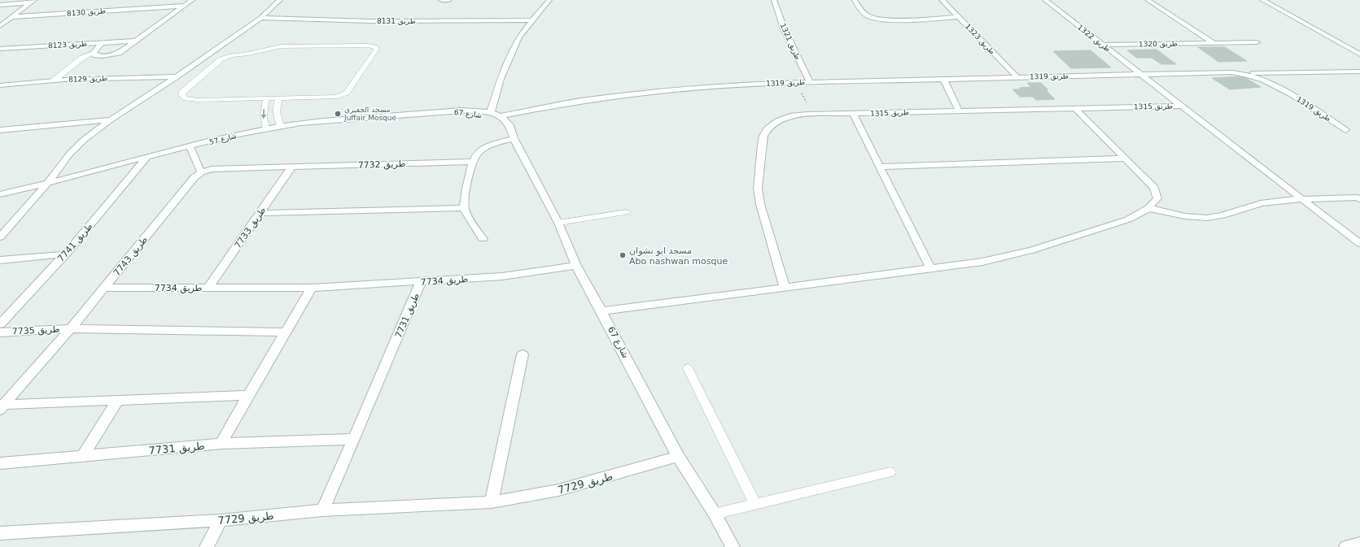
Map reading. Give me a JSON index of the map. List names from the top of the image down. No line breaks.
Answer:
{"streets":{"street":["طريق 8130","طريق 8131","طريق 1322","طريق 1323","طريق 1321","طريق 1320","طريق 8123","طريق 1319","طريق 8129","طريق 1315","شارع 67","شارع 57","طريق 7732","طريق 7733","طريق 7741","طريق 7743","طريق 7734","طريق 7731","طريق 7735","طريق 7729"]},"crossings":[["طريق 1322","طريق 1320"],["طريق 1322","طريق 1319"],["طريق 1322","طريق 1315"],["طريق 1323","طريق 1319"],["طريق 1321","طريق 1319"],["طريق 1319","شارع 67"],["شارع 67","شارع 57"],["شارع 67","طريق 7734"],["شارع 67","طريق 7729"],["شارع 57","طريق 7741"],["طريق 7732","طريق 7733"],["طريق 7733","طريق 7734"],["طريق 7743","طريق 7734"],["طريق 7743","طريق 7735"],["طريق 7734","طريق 7731"],["طريق 7731","طريق 7729"]],"places":["مسجد الجفيري Juffair Mosque","مسجد ابو نشوان Abo nashwan mosque"]}
